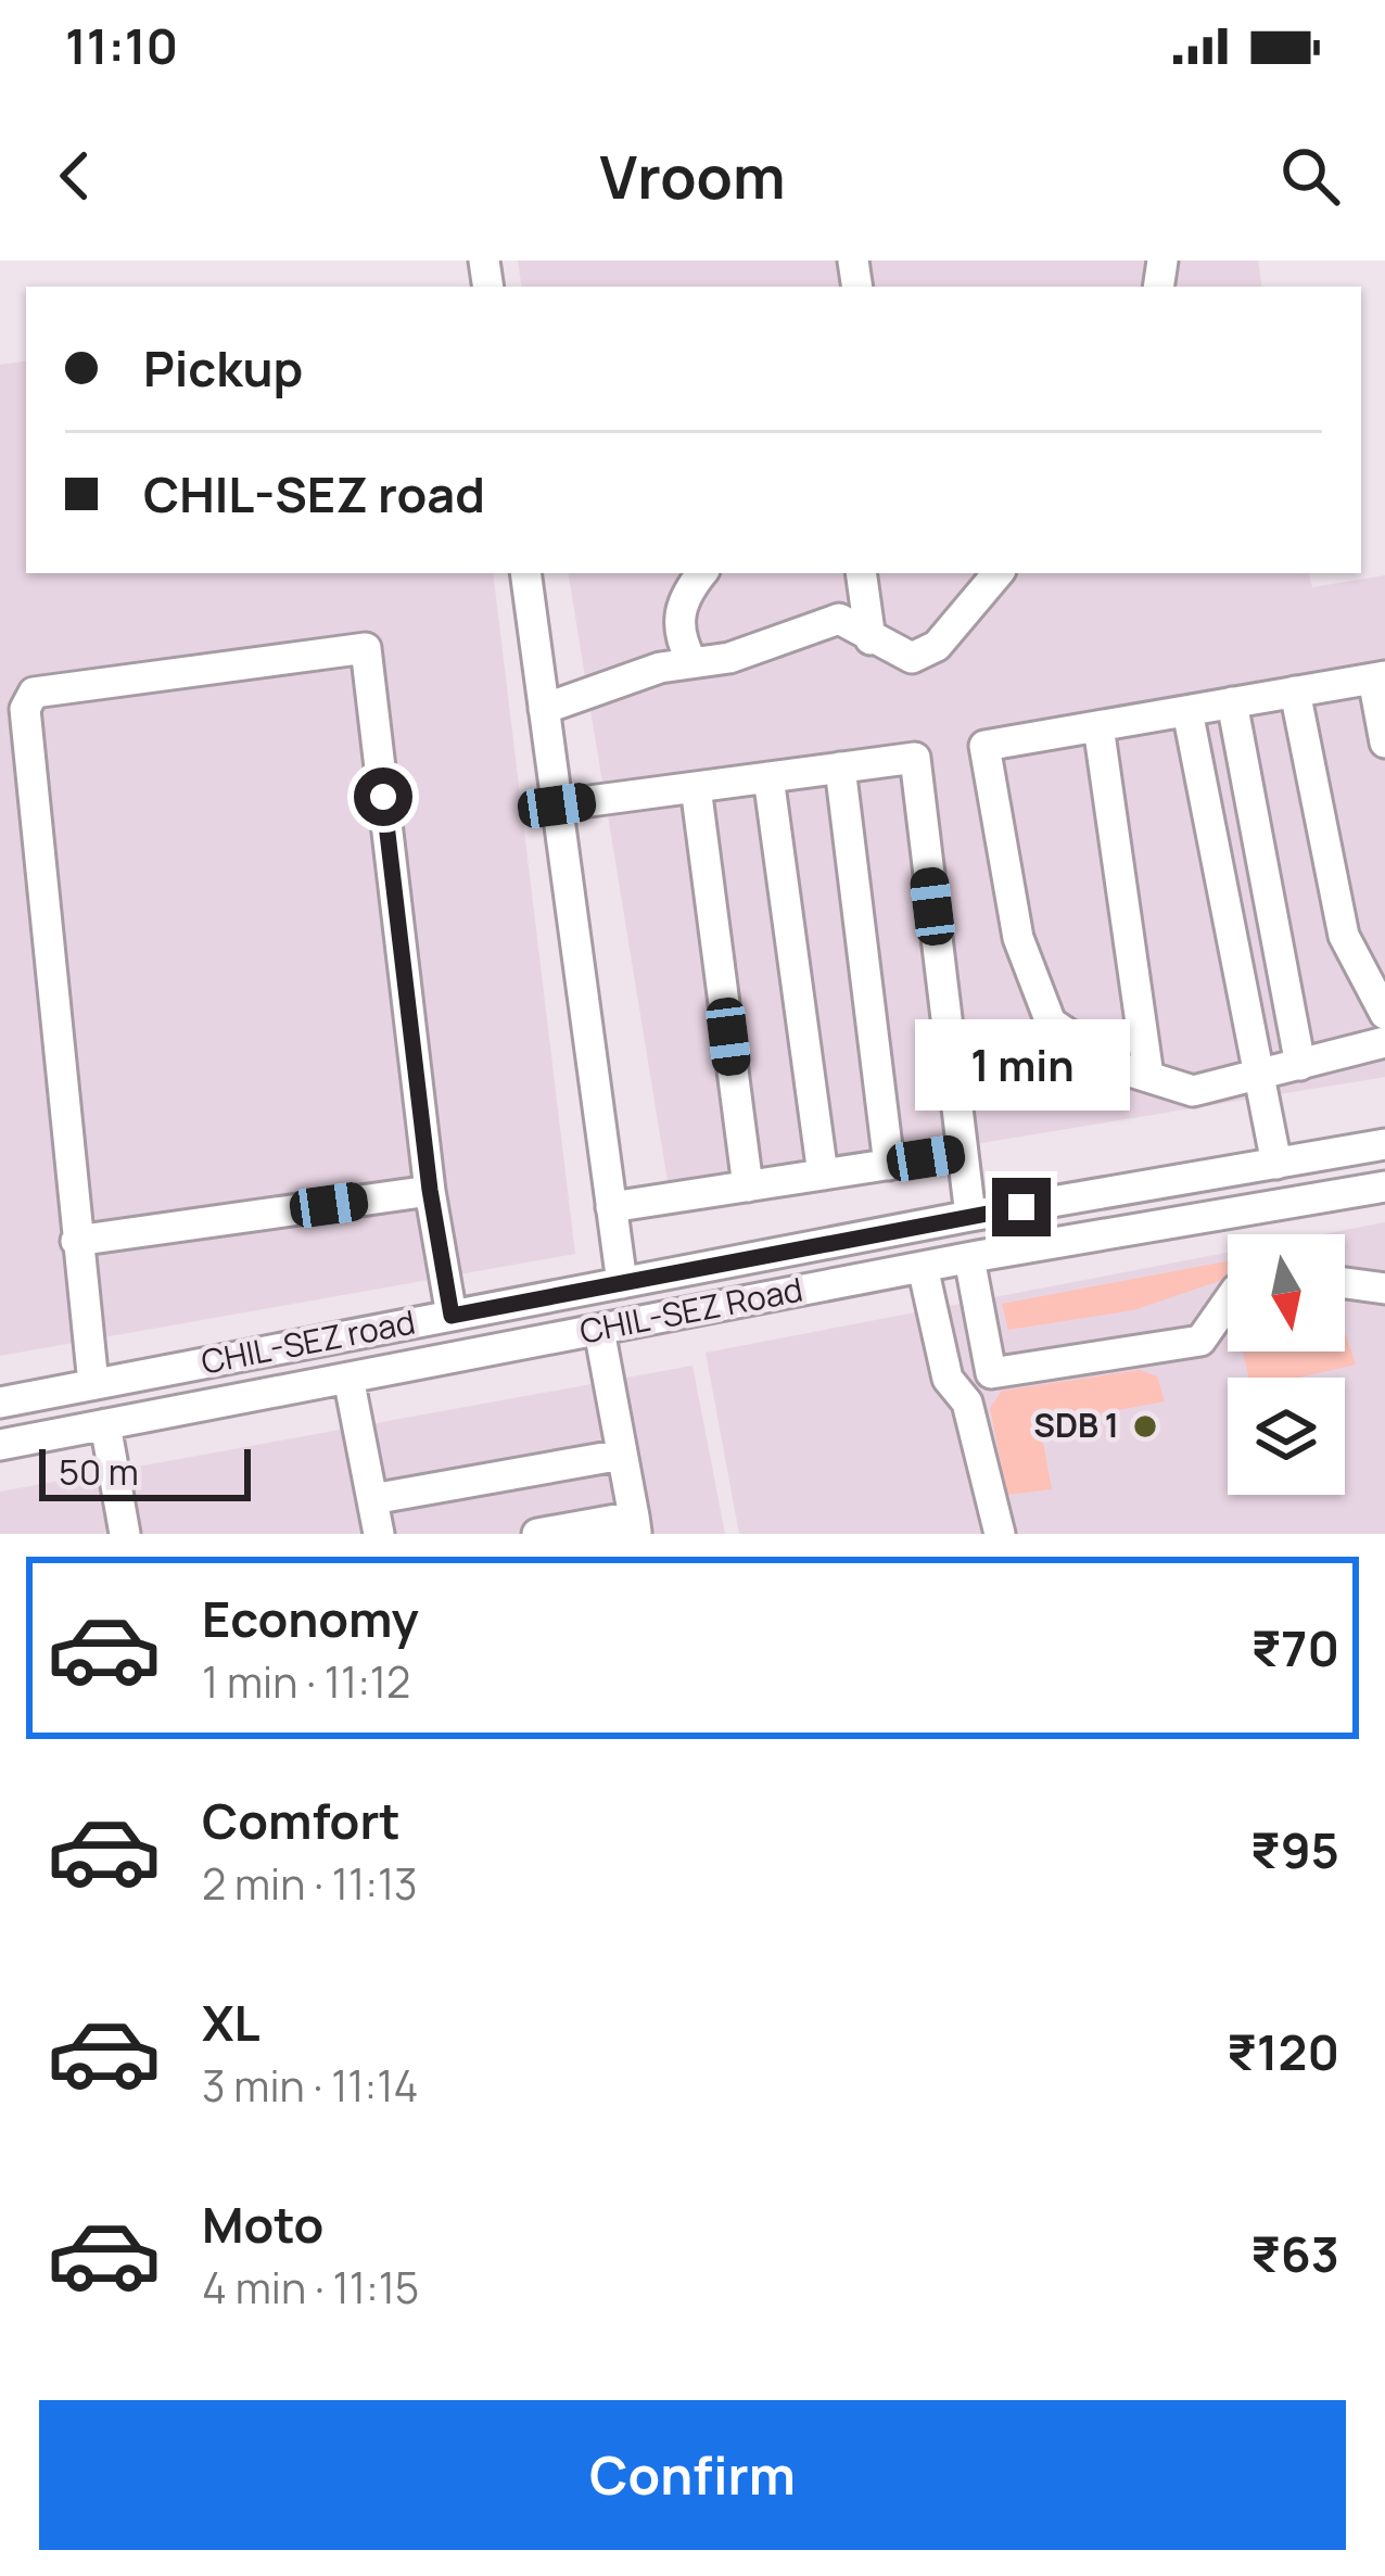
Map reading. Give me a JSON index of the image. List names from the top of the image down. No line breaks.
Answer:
{"streets":{"street":["CHIL-SEZ Road","CHIL-SEZ road"]},"places":["SDB 1"],"scale_bar":"50 m","north":"bottom","page":{"status":"11:10","header":"Vroom","banner":["Pickup","CHIL-SEZ road"],"bubble":"1 min","scale":"50 m","list":[{"name":"Economy","note":"1 min · 11:12","value":"₹70"},{"name":"Comfort","note":"2 min · 11:13","value":"₹95"},{"name":"XL","note":"3 min · 11:14","value":"₹120"},{"name":"Moto","note":"4 min · 11:15","value":"₹63"}],"buttons":"Confirm"}}
